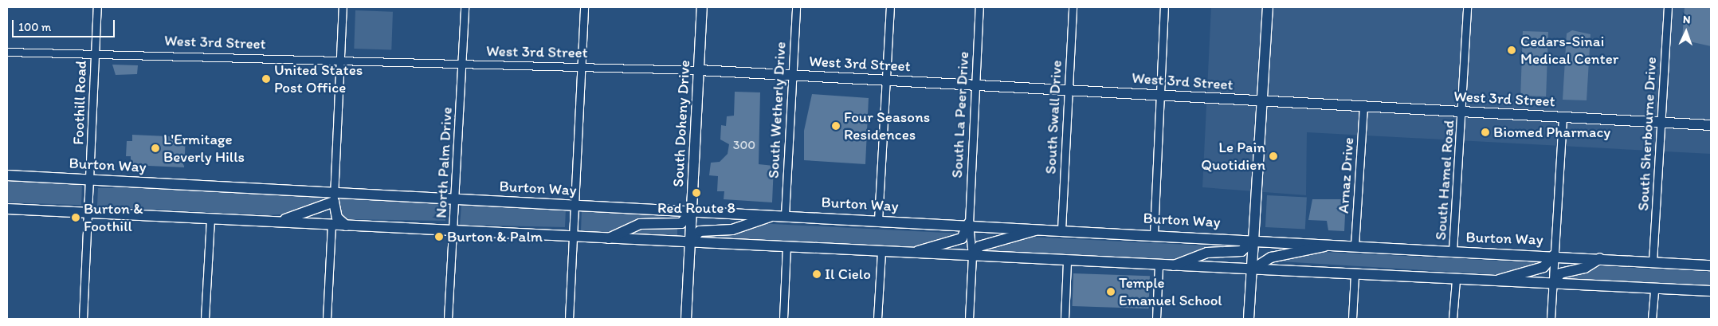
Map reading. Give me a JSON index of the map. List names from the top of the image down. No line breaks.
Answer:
{"streets":{"main road":["West 3rd Street","South Doheny Drive","Burton Way"],"street":["Foothill Road","South Wetherly Drive","South La Peer Drive","South Swall Drive","South Sherbourne Drive","North Palm Drive","Arnaz Drive","South Hamel Road"]},"crossings":[["West 3rd Street","Foothill Road"],["West 3rd Street","South Wetherly Drive"],["West 3rd Street","South La Peer Drive"],["West 3rd Street","South Swall Drive"],["West 3rd Street","South Doheny Drive"],["West 3rd Street","South Sherbourne Drive"],["West 3rd Street","North Palm Drive"],["West 3rd Street","Arnaz Drive"],["West 3rd Street","South Hamel Road"],["Foothill Road","Burton Way"],["South Wetherly Drive","Burton Way"],["South La Peer Drive","Burton Way"],["South Swall Drive","Burton Way"],["South Doheny Drive","Burton Way"],["South Sherbourne Drive","Burton Way"],["North Palm Drive","Burton Way"],["Burton Way","Arnaz Drive"],["Burton Way","South Hamel Road"]],"places":["Cedars-Sinai Medical Center","United States Post Office","Four Seasons Residences","Biomed Pharmacy","L'Ermitage Beverly Hills","Le Pain Quotidien","Red Route 8","Burton & Foothill","Burton & Palm","Il Cielo","Temple Emanuel School"],"house_numbers":["300"],"scale_bar":"100 m","north":"top"}
